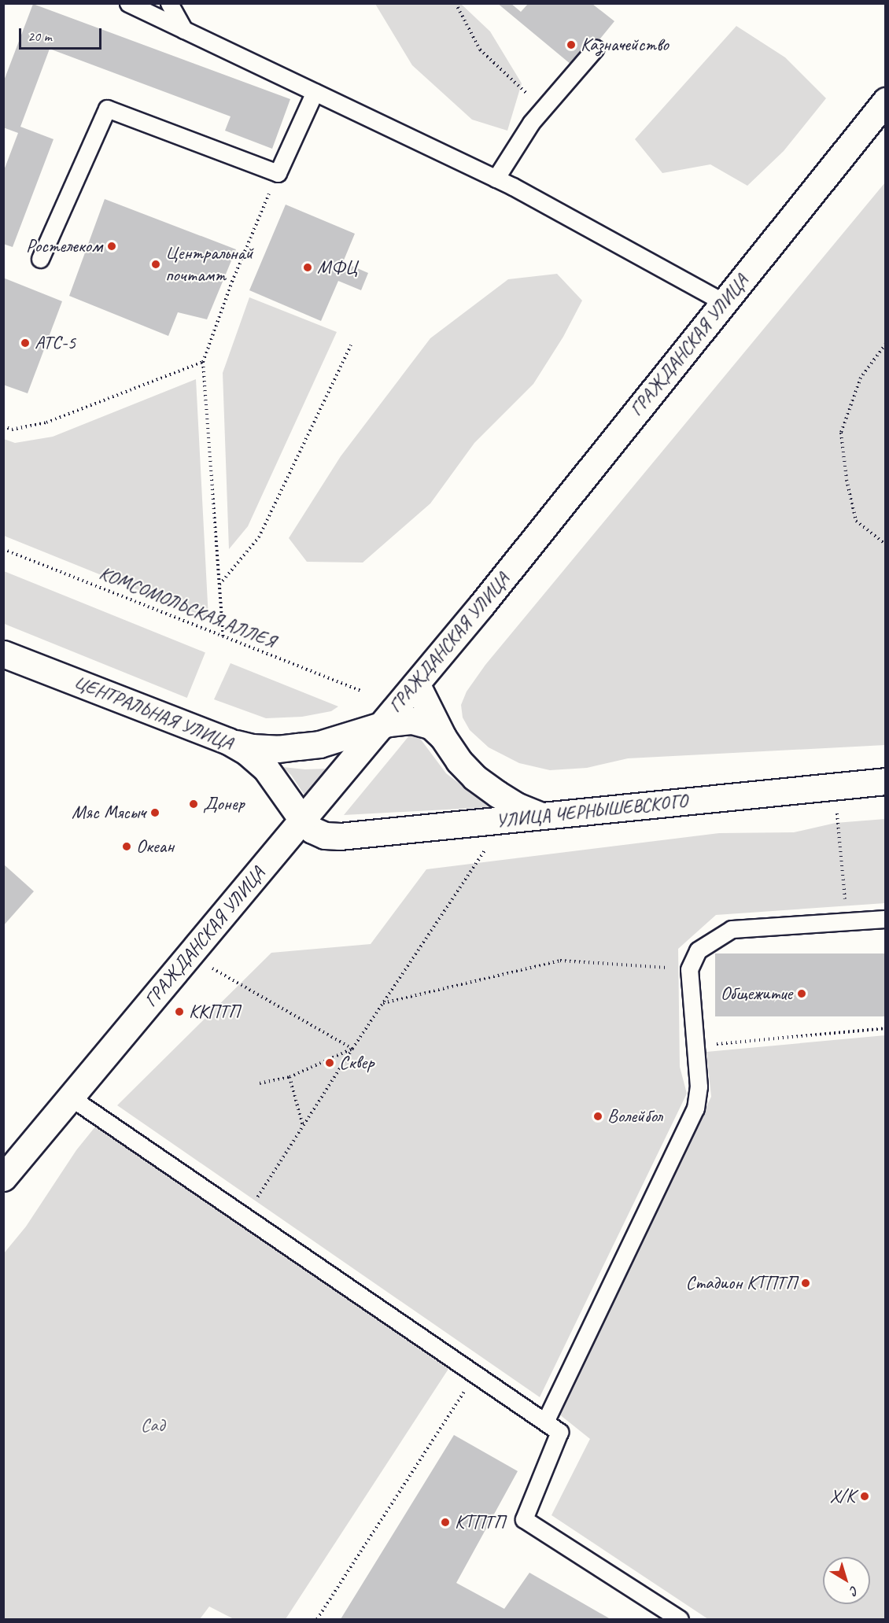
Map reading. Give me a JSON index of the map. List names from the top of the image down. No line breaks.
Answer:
{"streets":{"street":["ГРАЖДАНСКАЯ УЛИЦА","ЦЕНТРАЛЬНАЯ УЛИЦА","УЛИЦА ЧЕРНЫШЕВСКОГО"],"path":["КОМСОМОЛЬСКАЯ АЛЛЕЯ"]},"crossings":[["ГРАЖДАНСКАЯ УЛИЦА","ЦЕНТРАЛЬНАЯ УЛИЦА"],["ГРАЖДАНСКАЯ УЛИЦА","УЛИЦА ЧЕРНЫШЕВСКОГО"],["ЦЕНТРАЛЬНАЯ УЛИЦА","УЛИЦА ЧЕРНЫШЕВСКОГО"]],"parks":["Сад"],"places":["Казначейство","Ростелеком","Центральнай почтамт","МФЦ","АТС-5","Донер","Мяс Мясыч","Океан","Общежитие","ККПТП","Сквер","Волейбол","Стадион КТПТП","Х/К","КТПТП"],"scale_bar":"20 m","north":"bottom right"}
